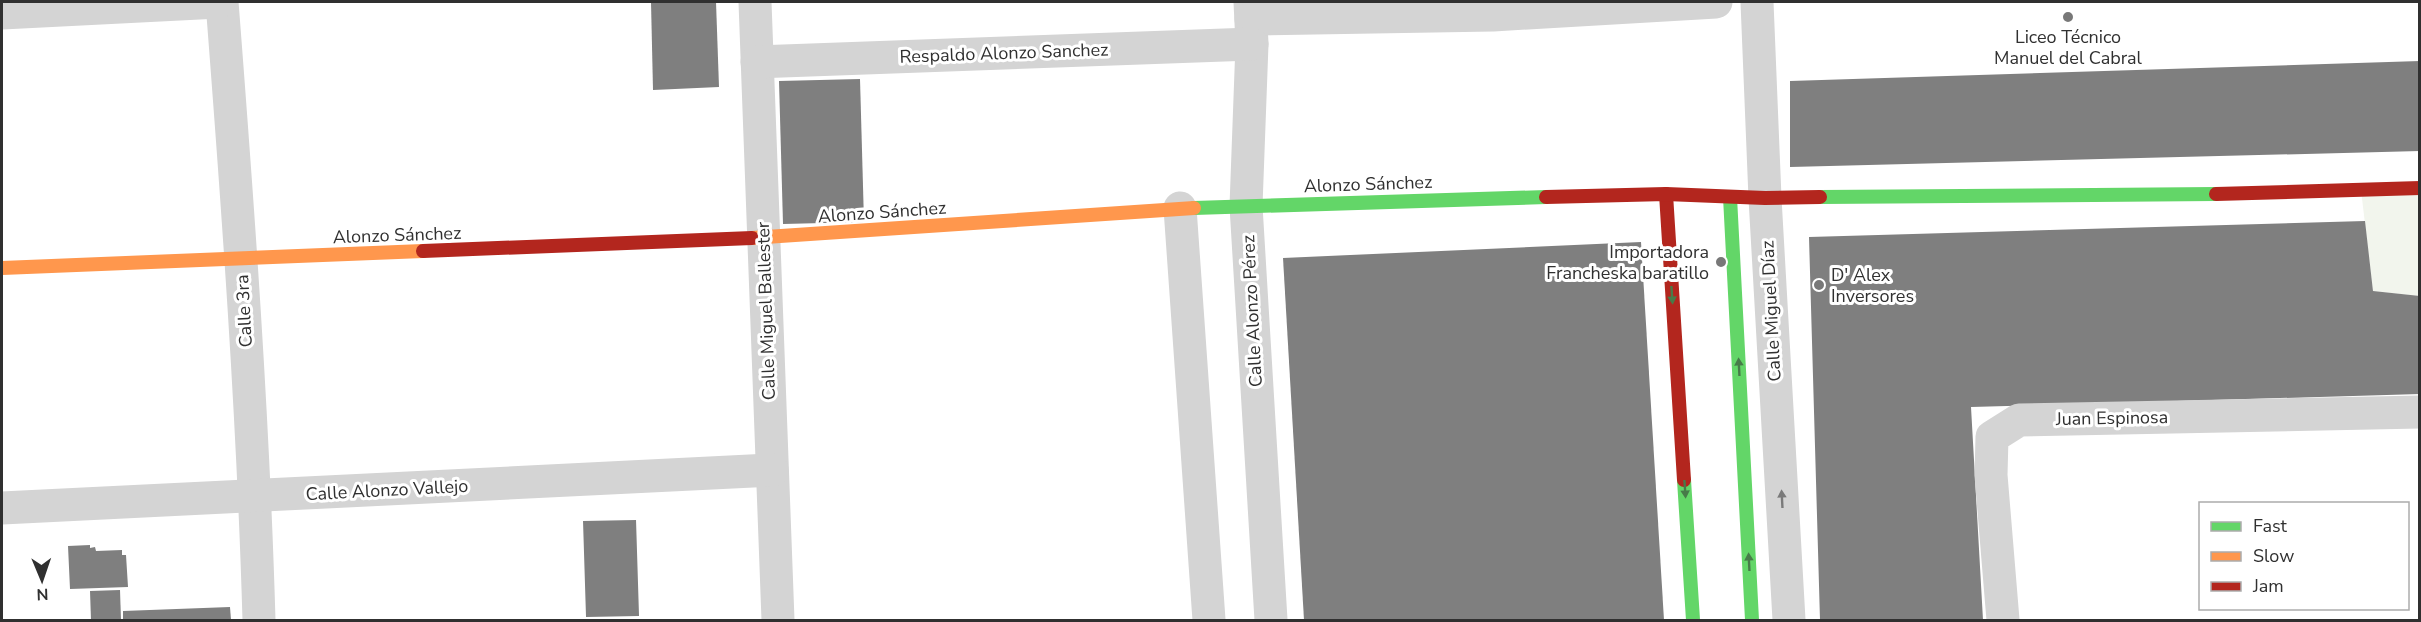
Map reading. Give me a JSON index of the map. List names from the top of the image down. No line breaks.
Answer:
{"streets":{"street":["Respaldo Alonzo Sanchez","Alonzo Sánchez","Calle 3ra","Calle Miguel Ballester","Calle Alonzo Pérez","Calle Miguel Díaz","Juan Espinosa","Calle Alonzo Vallejo"]},"crossings":[["Respaldo Alonzo Sanchez","Calle Miguel Ballester"],["Respaldo Alonzo Sanchez","Calle Alonzo Pérez"],["Alonzo Sánchez","Calle 3ra"],["Alonzo Sánchez","Calle Miguel Ballester"],["Alonzo Sánchez","Calle Alonzo Pérez"],["Alonzo Sánchez","Calle Miguel Díaz"],["Calle 3ra","Calle Alonzo Vallejo"],["Calle Miguel Ballester","Calle Alonzo Vallejo"]],"places":["Liceo Técnico Manuel del Cabral","Importadora Francheska baratillo","D' Alex Inversores"],"legend":["Fast","Slow","Jam"],"north":"bottom"}
